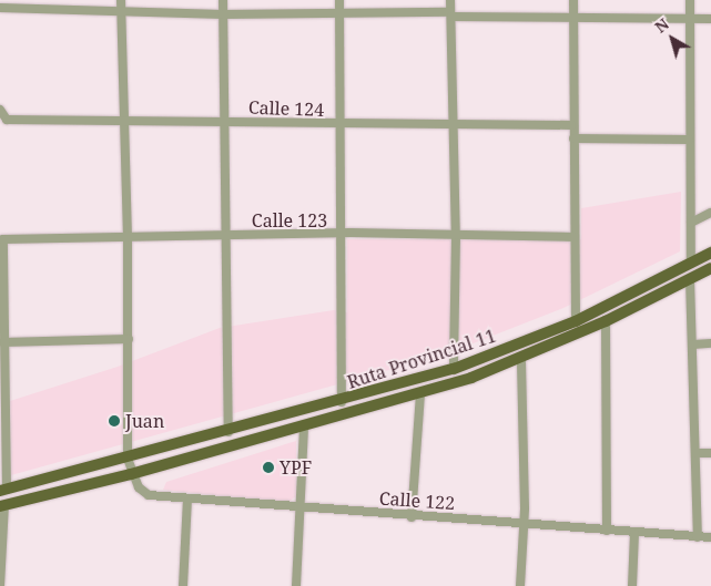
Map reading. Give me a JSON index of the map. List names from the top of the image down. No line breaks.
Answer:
{"streets":{"main road":["Ruta Provincial 11"],"street":["Calle 124","Calle 123","Calle 122"]},"crossings":[["Ruta Provincial 11","Calle 122"]],"places":["Juan","YPF"],"north":"top left"}
